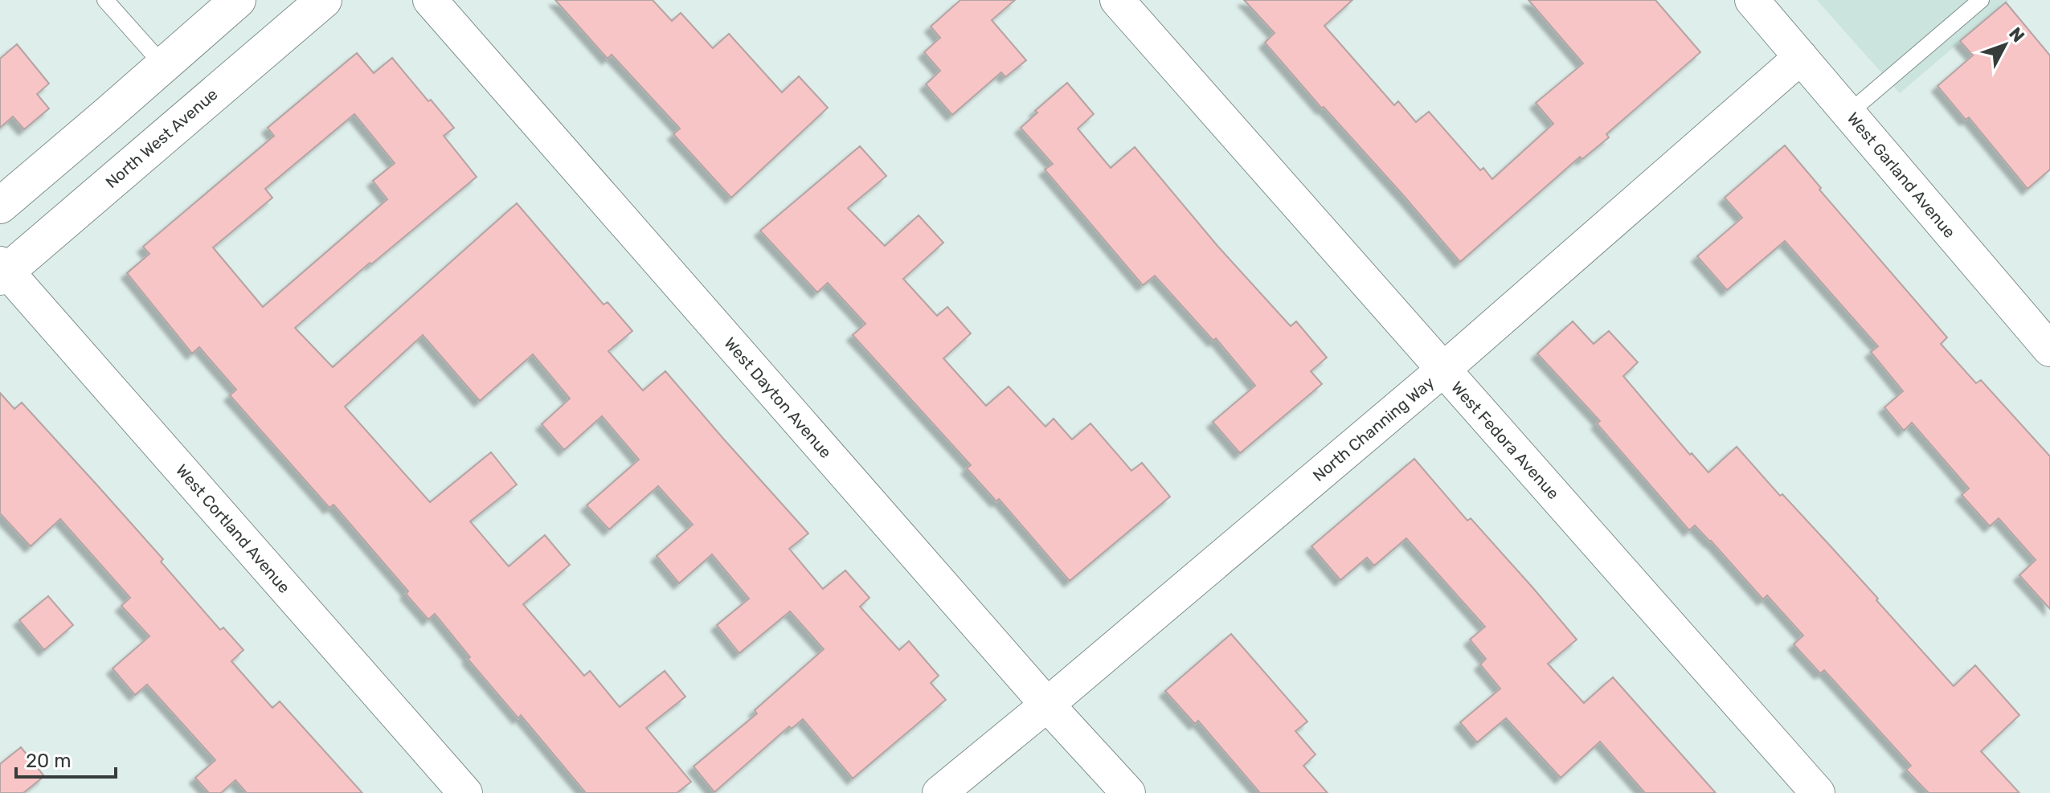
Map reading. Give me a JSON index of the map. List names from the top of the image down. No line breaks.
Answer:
{"streets":{"main road":["North West Avenue"],"street":["West Garland Avenue","West Dayton Avenue","North Channing Way","West Fedora Avenue","West Cortland Avenue"]},"crossings":[["North West Avenue","West Cortland Avenue"],["West Garland Avenue","North Channing Way"],["West Dayton Avenue","North Channing Way"],["North Channing Way","West Fedora Avenue"]],"scale_bar":"20 m","north":"top right"}
